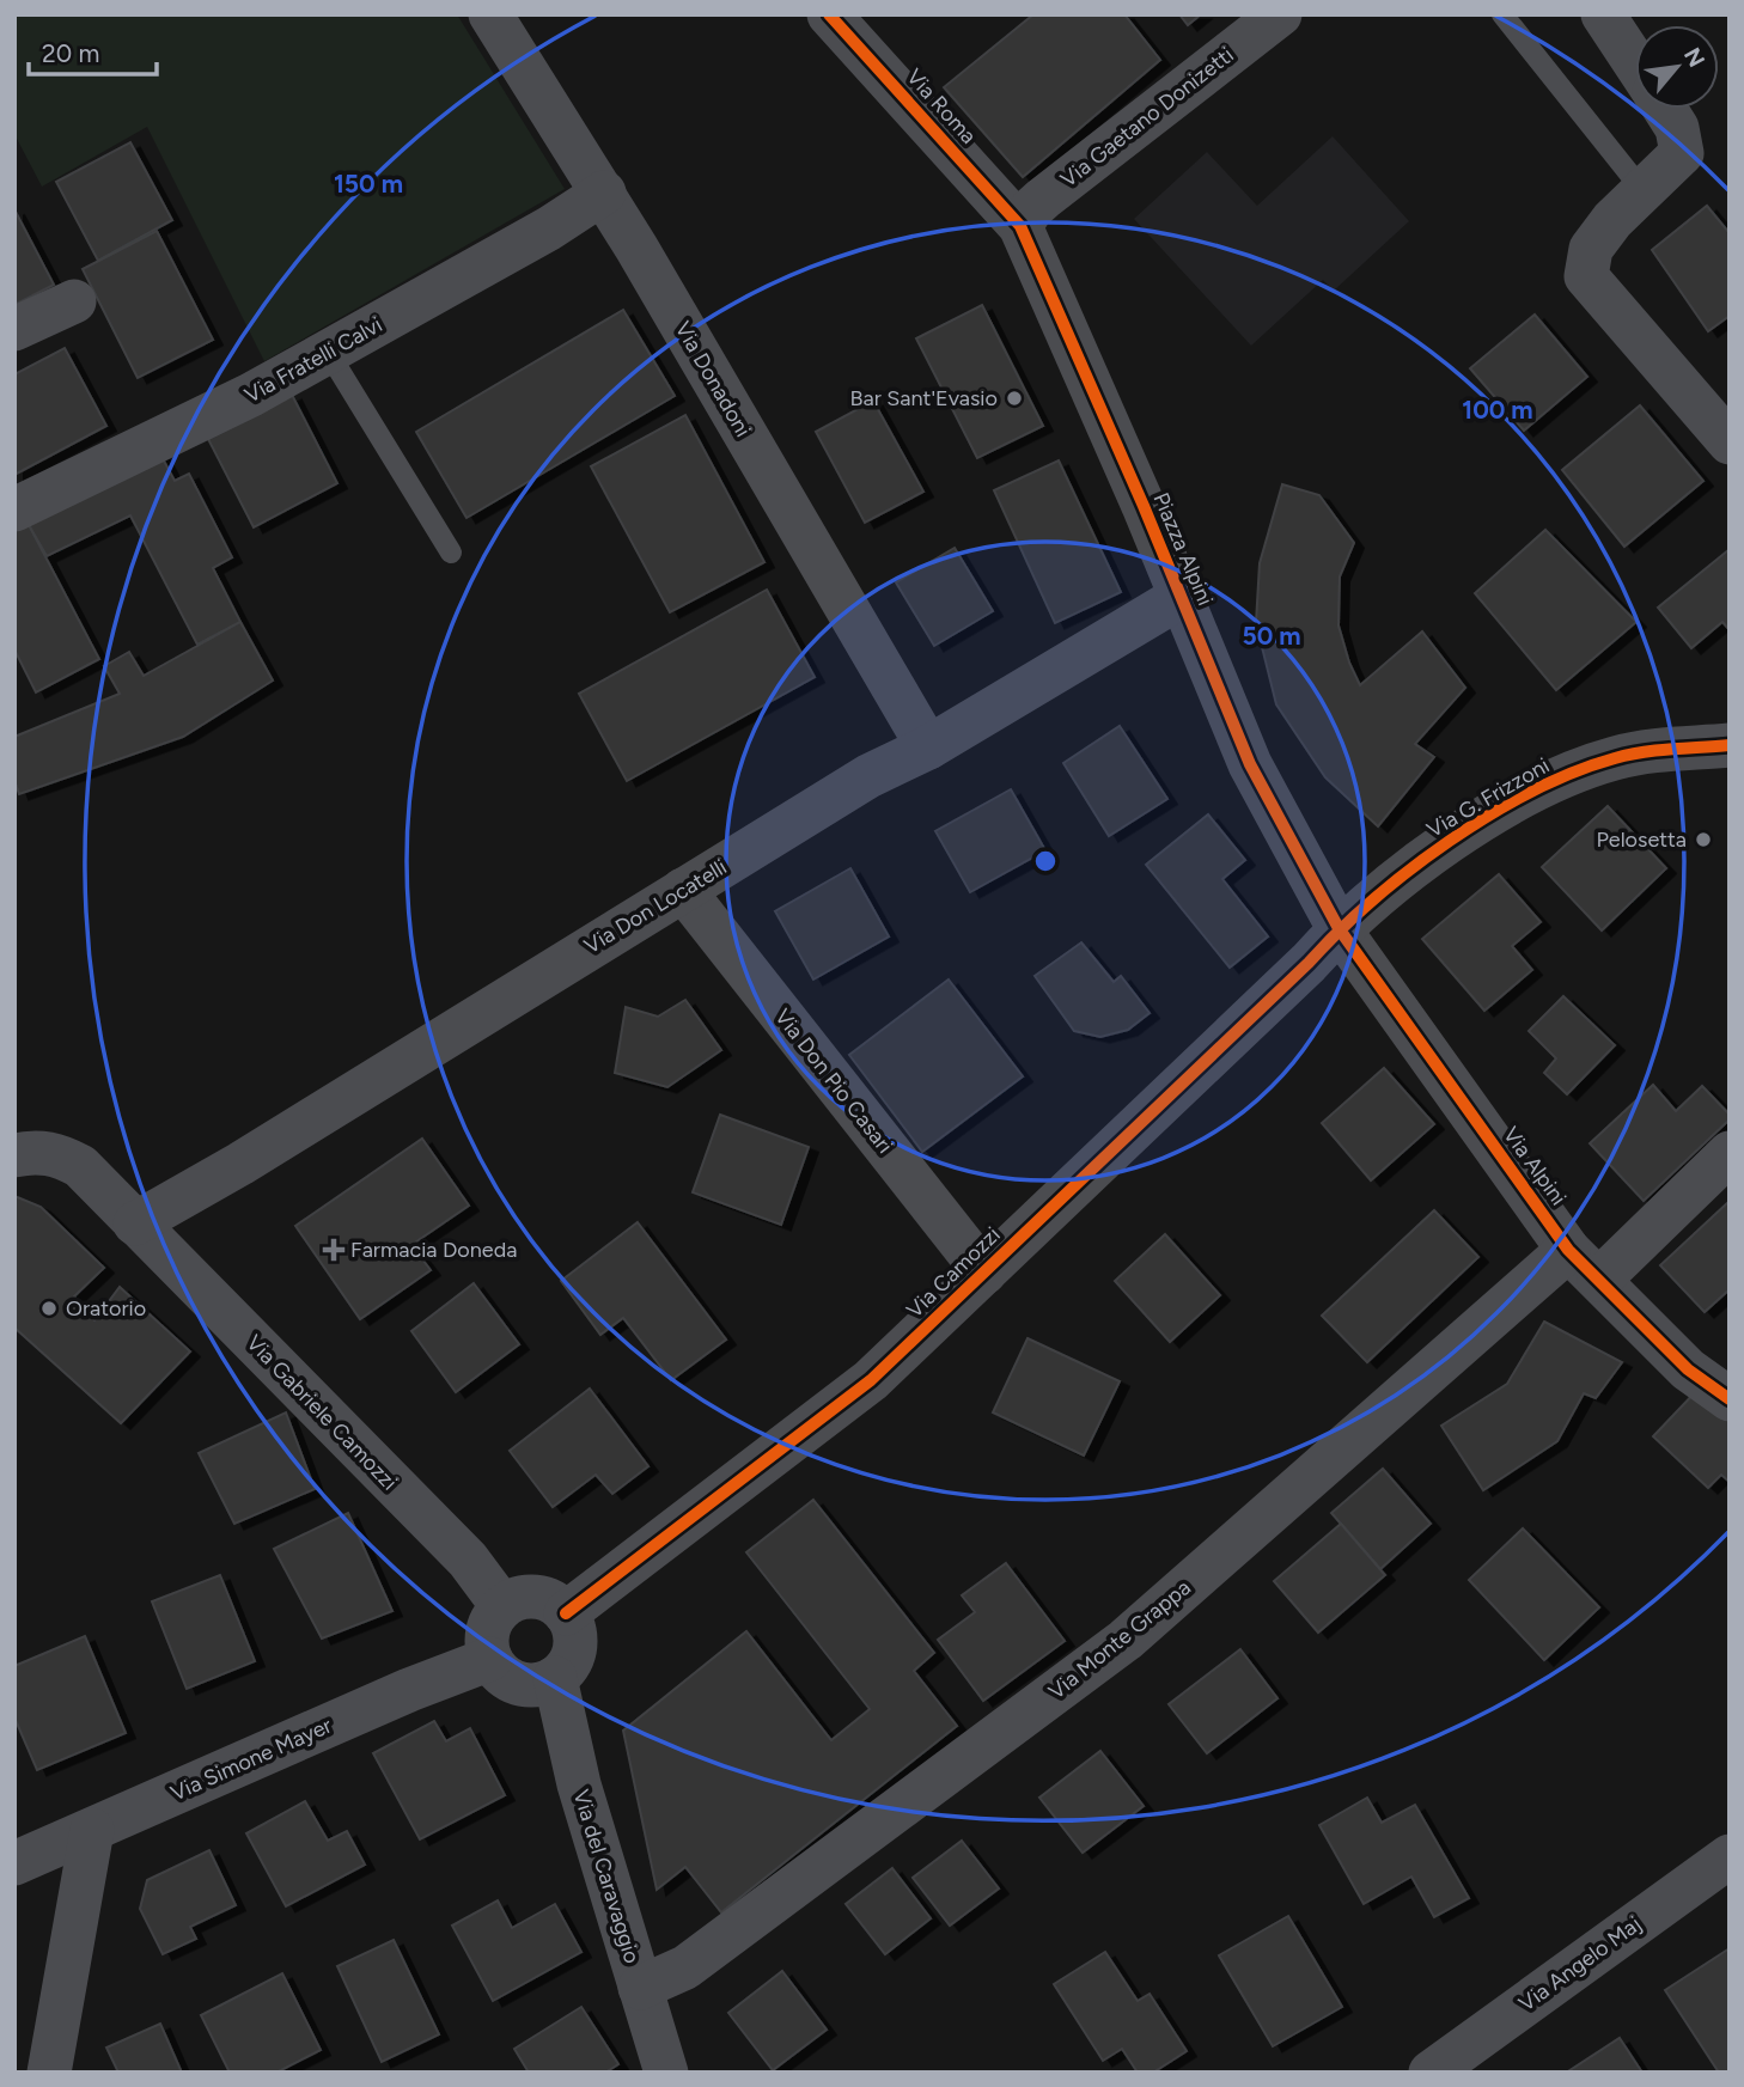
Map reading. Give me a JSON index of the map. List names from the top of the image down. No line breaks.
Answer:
{"streets":{"street":["Via Roma","Via Gaetano Donizetti","Via Fratelli Calvi","Via Donadoni","Piazza Alpini","Via G. Frizzoni","Via Don Locatelli","Via Don Pio Casari","Via Alpini","Via Camozzi","Via Gabriele Camozzi","Via Monte Grappa","Via Simone Mayer","Via del Caravaggio","Via Angelo Maj"]},"crossings":[["Via Roma","Via Gaetano Donizetti"],["Via Roma","Piazza Alpini"],["Via Gaetano Donizetti","Piazza Alpini"],["Via Fratelli Calvi","Via Donadoni"],["Via Donadoni","Via Don Locatelli"],["Piazza Alpini","Via G. Frizzoni"],["Piazza Alpini","Via Don Locatelli"],["Piazza Alpini","Via Alpini"],["Piazza Alpini","Via Camozzi"],["Via G. Frizzoni","Via Alpini"],["Via G. Frizzoni","Via Camozzi"],["Via Don Locatelli","Via Don Pio Casari"],["Via Don Locatelli","Via Gabriele Camozzi"],["Via Don Pio Casari","Via Camozzi"],["Via Alpini","Via Camozzi"],["Via Alpini","Via Monte Grappa"],["Via Camozzi","Via Gabriele Camozzi"],["Via Camozzi","Via Simone Mayer"],["Via Camozzi","Via del Caravaggio"],["Via Gabriele Camozzi","Via Simone Mayer"],["Via Gabriele Camozzi","Via del Caravaggio"],["Via Monte Grappa","Via del Caravaggio"],["Via Simone Mayer","Via del Caravaggio"]],"places":{"other":["Bar Sant'Evasio","Pelosetta","Oratorio"],"health":["Farmacia Doneda"]},"scale_bar":"20 m","north":"top right","rings":["150 m","100 m","50 m"]}
